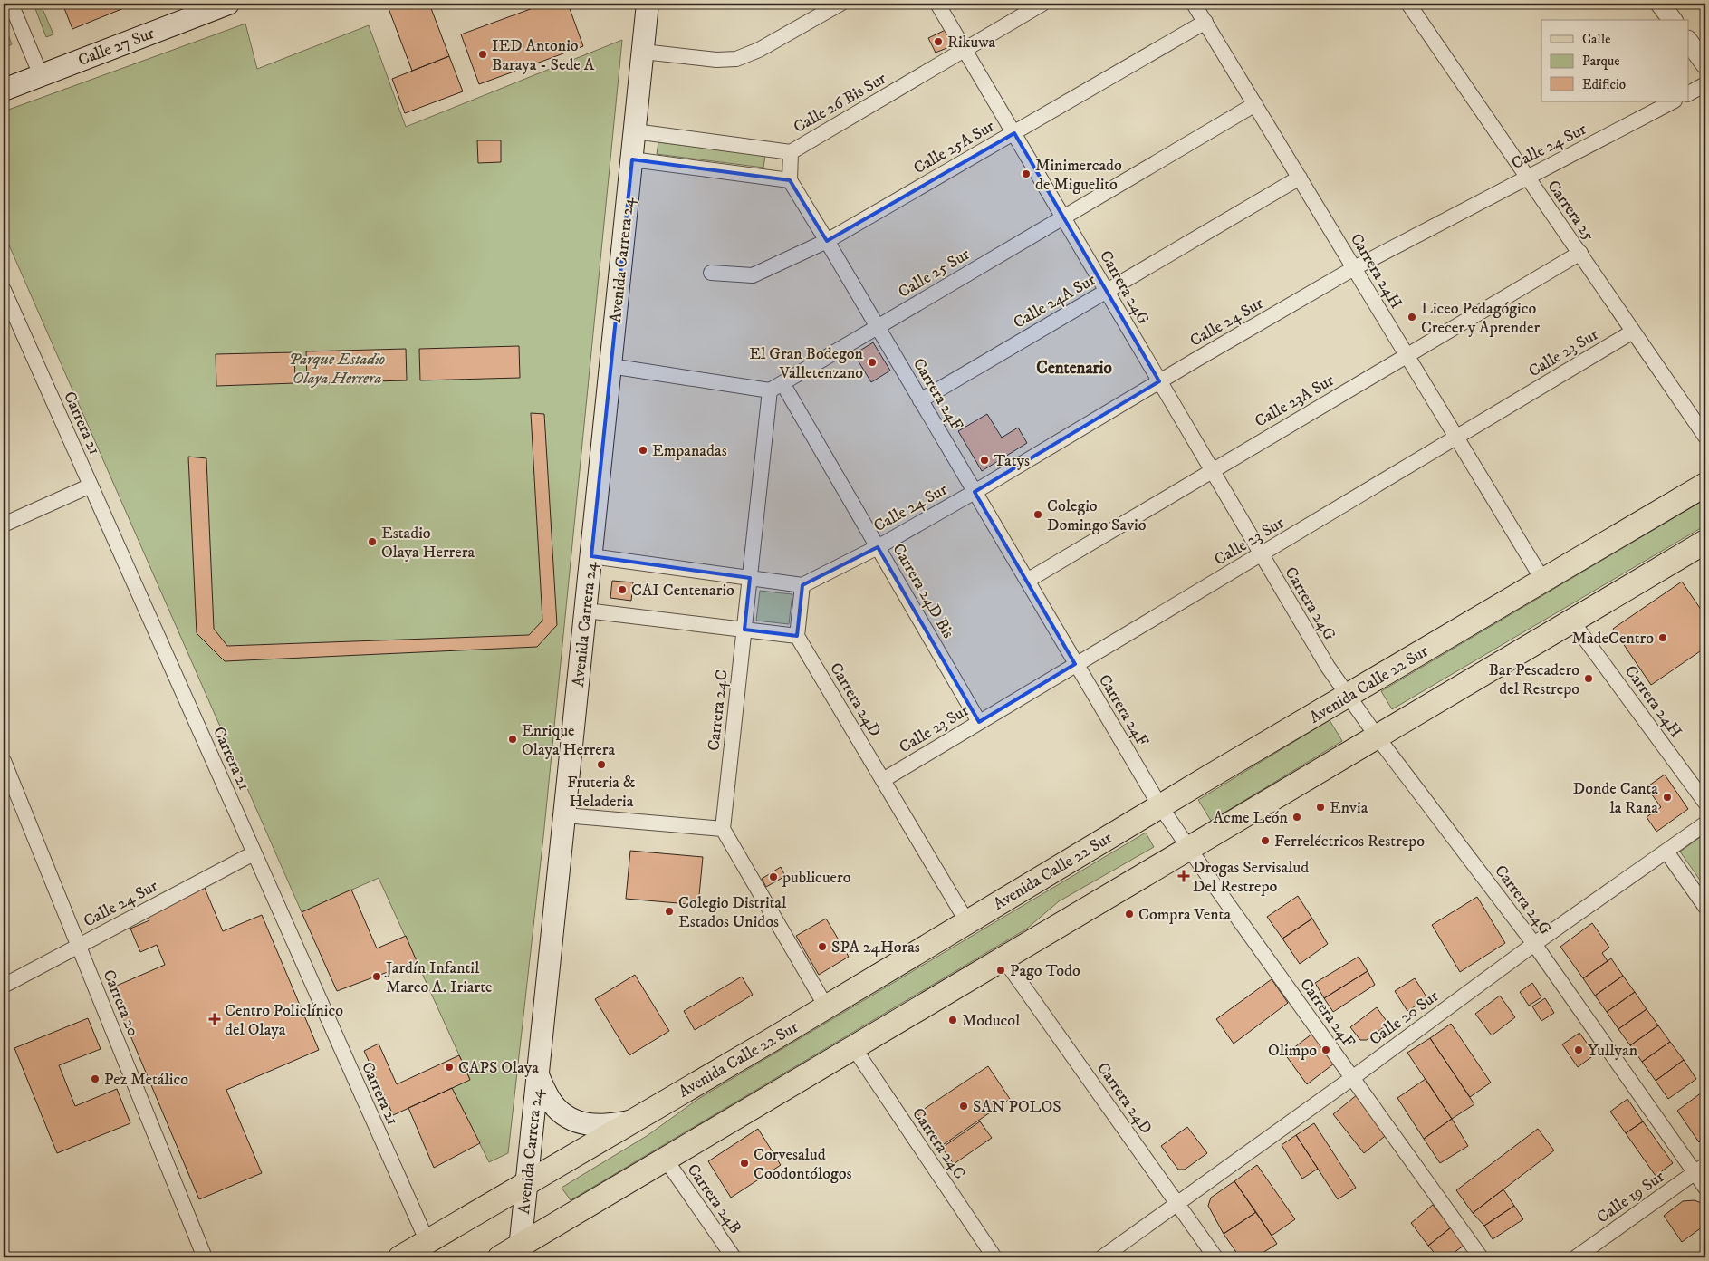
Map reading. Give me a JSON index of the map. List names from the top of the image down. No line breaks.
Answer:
{"streets":{"main road":["Calle 27 Sur","Avenida Carrera 24","Avenida Calle 22 Sur"],"street":["Calle 26 Bis Sur","Calle 24 Sur","Calle 25A Sur","Carrera 25","Carrera 24H","Calle 25 Sur","Carrera 24G","Calle 24A Sur","Calle 23 Sur","Carrera 24F","Calle 23A Sur","Carrera 21","Carrera 24D Bis","Carrera 24D","Carrera 24C","Carrera 20","Calle 20 Sur","Calle 19 Sur","Carrera 24B"]},"crossings":[["Calle 26 Bis Sur","Avenida Carrera 24"],["Calle 26 Bis Sur","Carrera 24G"],["Calle 24 Sur","Carrera 25"],["Calle 24 Sur","Carrera 24H"],["Calle 24 Sur","Carrera 24G"],["Calle 24 Sur","Carrera 24F"],["Calle 24 Sur","Carrera 21"],["Calle 24 Sur","Carrera 24D Bis"],["Calle 24 Sur","Carrera 20"],["Calle 25A Sur","Carrera 24H"],["Calle 25A Sur","Carrera 24G"],["Calle 25A Sur","Carrera 24F"],["Carrera 25","Calle 23 Sur"],["Carrera 25","Calle 23A Sur"],["Avenida Carrera 24","Avenida Calle 22 Sur"],["Carrera 24H","Calle 25 Sur"],["Carrera 24H","Calle 24A Sur"],["Carrera 24H","Calle 23 Sur"],["Carrera 24H","Calle 23A Sur"],["Carrera 24H","Avenida Calle 22 Sur"],["Calle 25 Sur","Carrera 24G"],["Calle 25 Sur","Carrera 24F"],["Calle 25 Sur","Carrera 24D Bis"],["Calle 25 Sur","Carrera 24C"],["Carrera 24G","Calle 24A Sur"],["Carrera 24G","Calle 23 Sur"],["Carrera 24G","Calle 23A Sur"],["Carrera 24G","Avenida Calle 22 Sur"],["Carrera 24G","Calle 20 Sur"],["Carrera 24G","Calle 19 Sur"],["Calle 24A Sur","Carrera 24F"],["Calle 23 Sur","Carrera 24F"],["Calle 23 Sur","Carrera 24D Bis"],["Calle 23 Sur","Carrera 24D"],["Carrera 24F","Calle 23A Sur"],["Carrera 24F","Avenida Calle 22 Sur"],["Carrera 24F","Calle 20 Sur"],["Carrera 21","Avenida Calle 22 Sur"],["Carrera 24D Bis","Carrera 24C"],["Avenida Calle 22 Sur","Carrera 24D"],["Carrera 24D","Calle 20 Sur"]],"districts":["Centenario"],"parks":["Parque Estadio Olaya Herrera"],"places":{"other":["Rikuwa","IED Antonio Baraya - Sede A","Minimercado de Miguelito","Liceo Pedagógico Crecer y Aprender","El Gran Bodegon Valletenzano","Empanadas","Tatys","Colegio Domingo Savio","Estadio Olaya Herrera","CAI Centenario","MadeCentro","Bar Pescadero del Restrepo","Enrique Olaya Herrera","Fruteria & Heladeria","Donde Canta la Rana","Envia","Acme León","Ferreléctricos Restrepo","publicuero","Colegio Distrital Estados Unidos","Compra Venta","SPA 24Horas","Pago Todo","Jardín Infantil Marco A. Iriarte","Moducol","Olimpo","Yullyan","CAPS Olaya","Pez Metálico","SAN POLOS","Corvesalud Coodontólogos"],"health":["Drogas Servisalud Del Restrepo","Centro Policlínico del Olaya"]},"legend":["Calle","Parque","Edificio"]}
